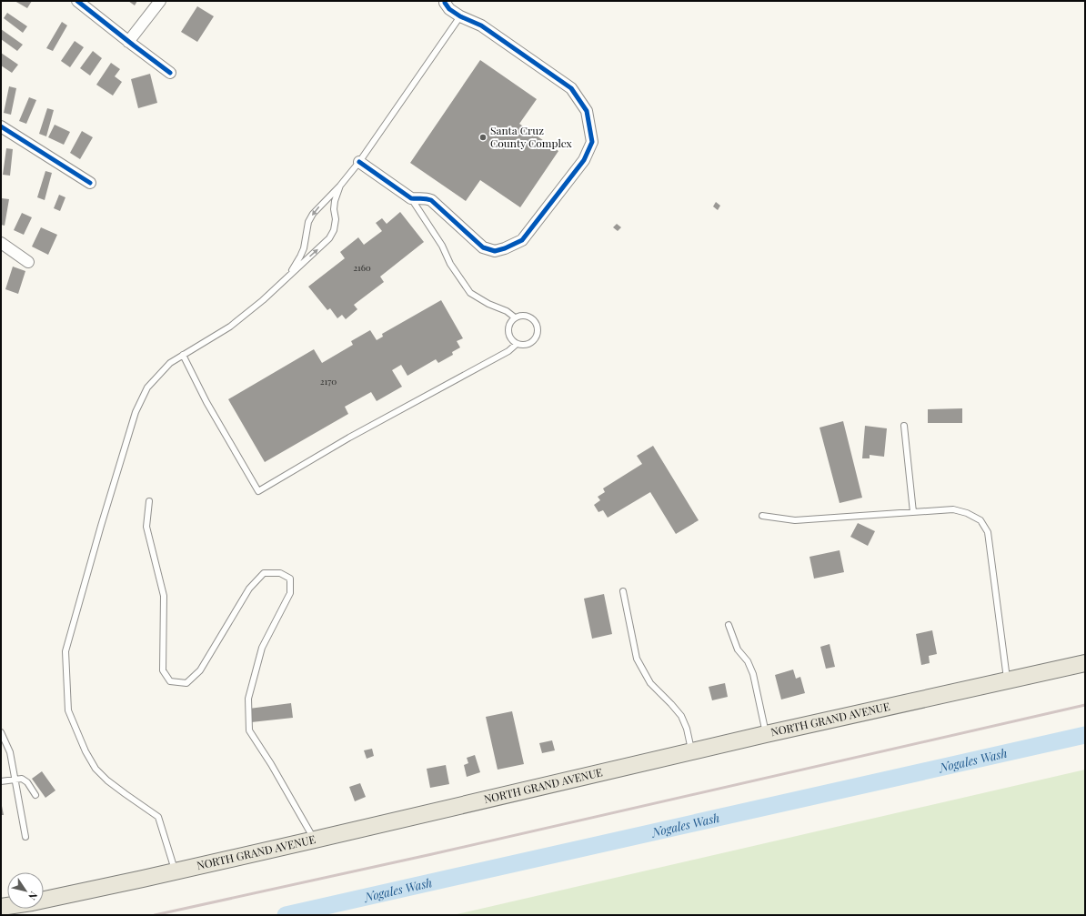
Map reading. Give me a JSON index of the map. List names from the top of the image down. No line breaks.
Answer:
{"streets":{"main road":["NORTH GRAND AVENUE"]},"water":["Nogales Wash"],"places":["Santa Cruz County Complex"],"house_numbers":["2160","2170"],"north":"bottom right"}
